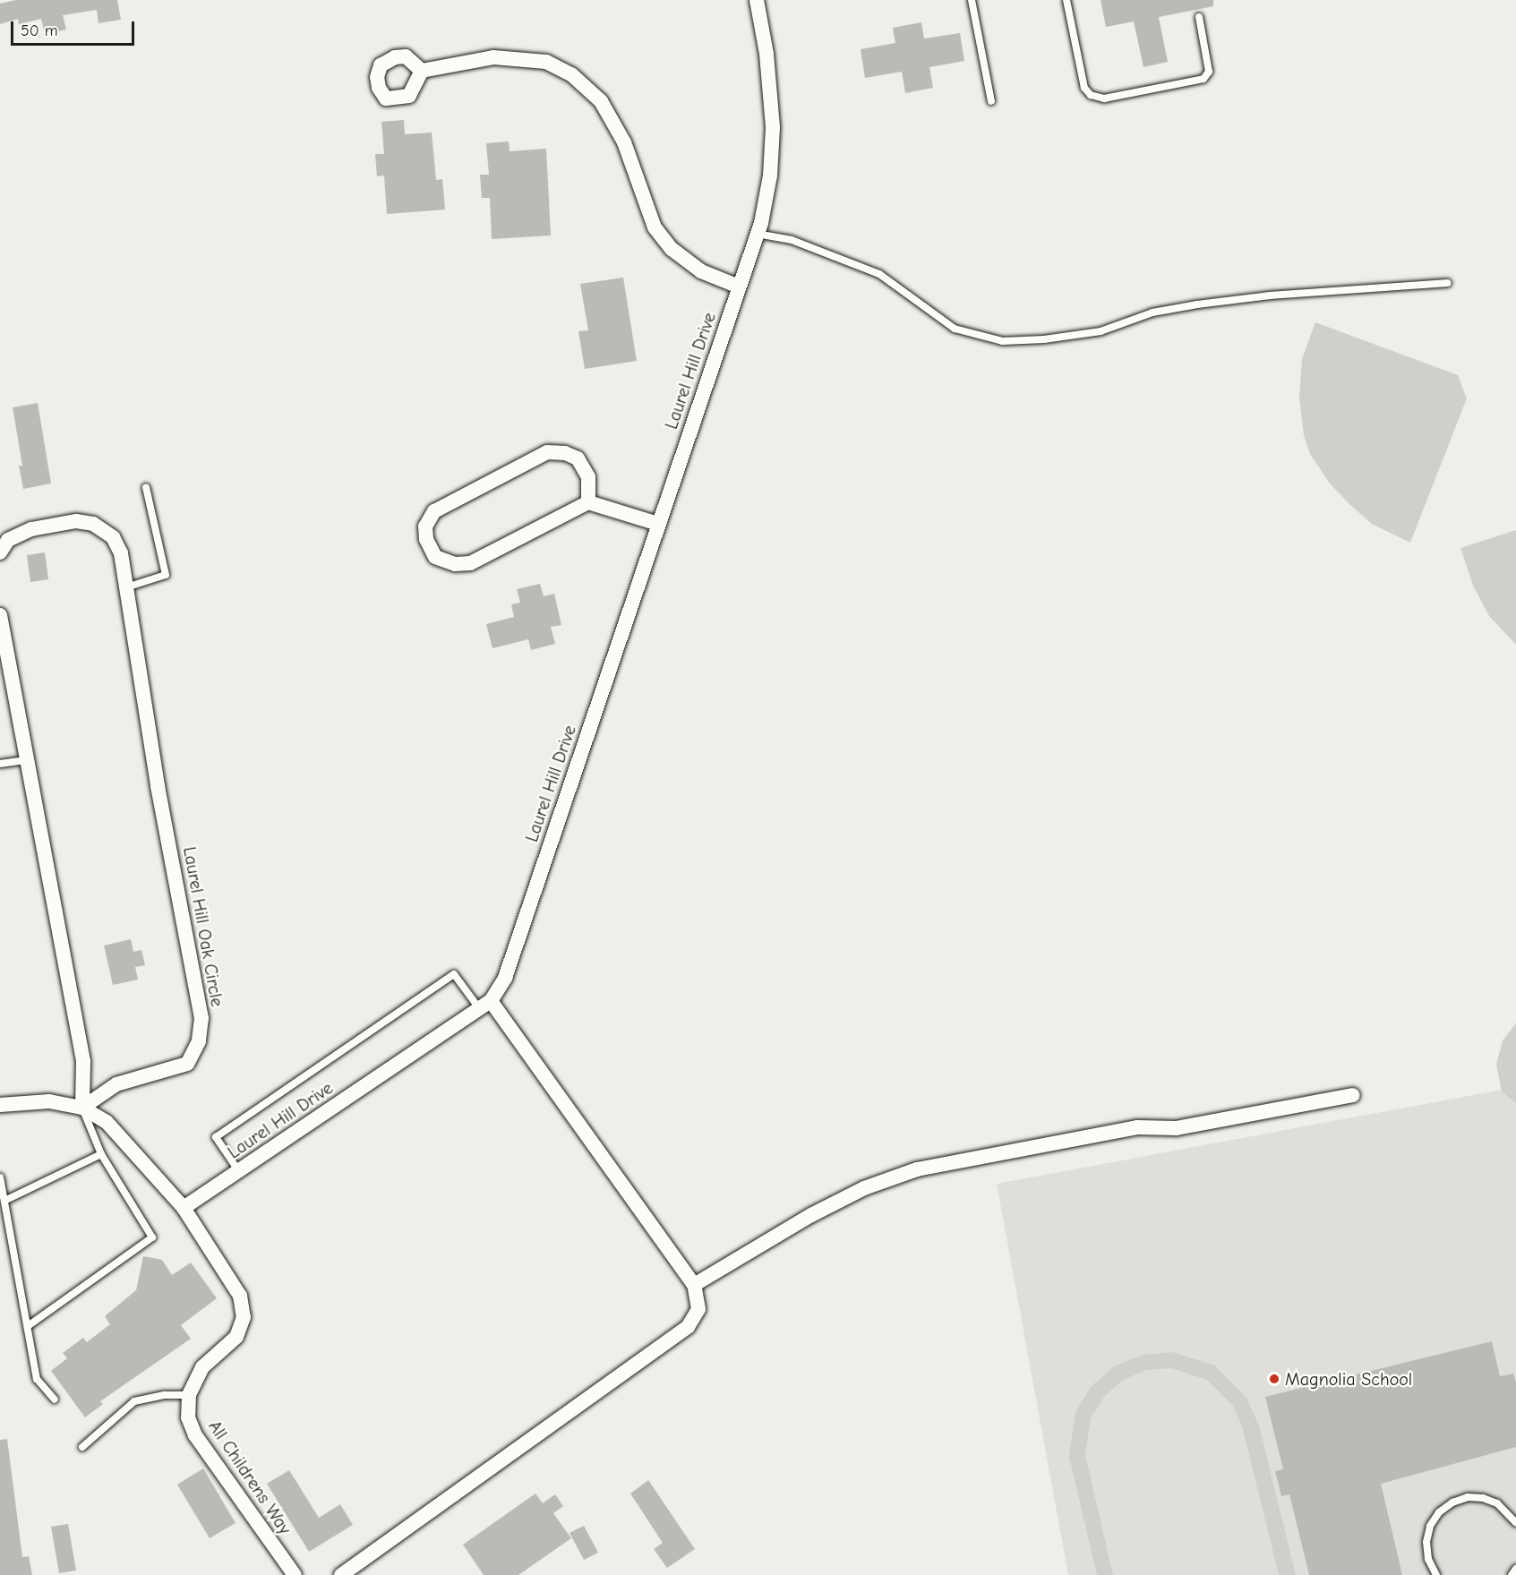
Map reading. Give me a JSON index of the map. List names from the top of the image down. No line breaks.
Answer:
{"streets":{"street":["Laurel Hill Drive","Laurel Hill Oak Circle","All Childrens Way"]},"crossings":[["Laurel Hill Drive","All Childrens Way"]],"places":["Magnolia School"],"scale_bar":"50 m"}
